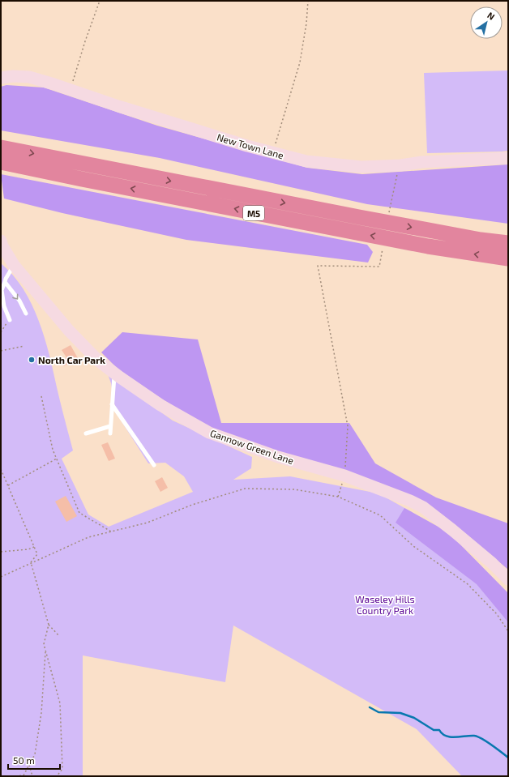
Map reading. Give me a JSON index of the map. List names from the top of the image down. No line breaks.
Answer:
{"streets":{"highway":["M5"],"street":["New Town Lane","Gannow Green Lane"]},"parks":["Waseley Hills Country Park"],"places":["North Car Park"],"scale_bar":"50 m","north":"top right"}
